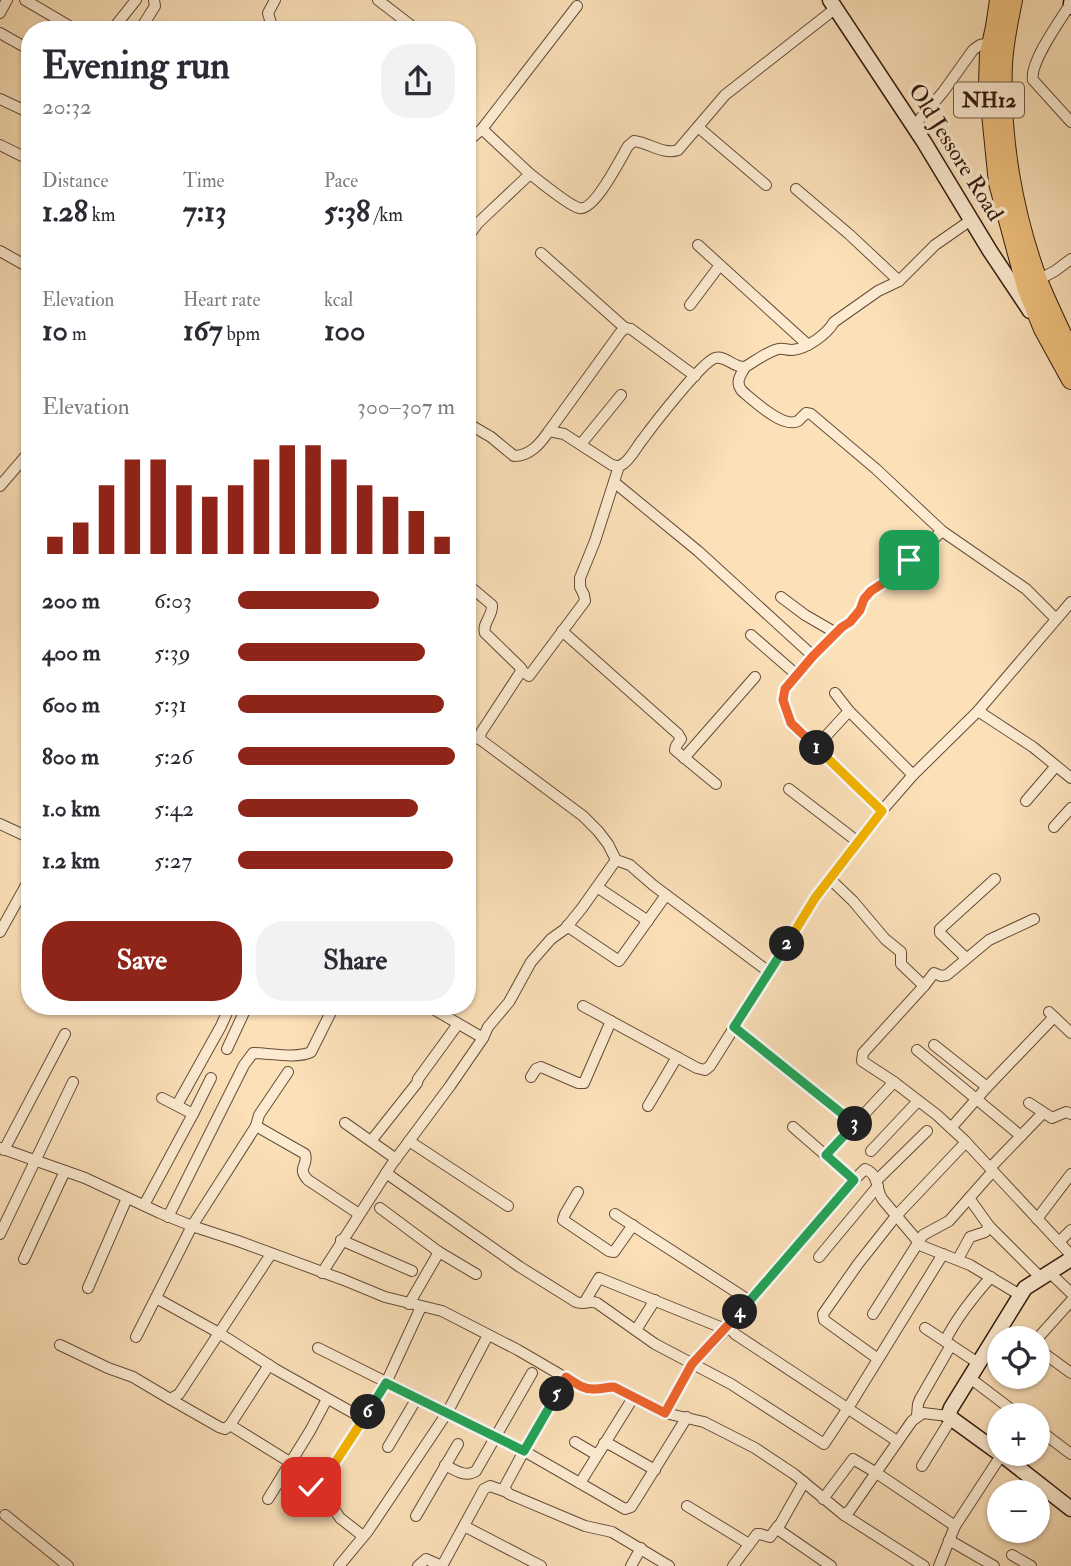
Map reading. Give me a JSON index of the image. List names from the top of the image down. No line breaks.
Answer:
{"streets":{"highway":["NH12"],"street":["Old Jessore Road"]},"crossings":[["NH12","Old Jessore Road"]],"page":{"heading":["Evening run","20:32"],"stats":[["Distance","1.28 km"],["Time","7:13"],["Pace","5:38 /km"],["Elevation","10 m"],["Heart rate","167 bpm"],["kcal","100"]],"chart":["Elevation","300–307 m"],"list":[{"name":"200 m","note":"6:03"},{"name":"400 m","note":"5:39"},{"name":"600 m","note":"5:31"},{"name":"800 m","note":"5:26"},{"name":"1.0 km","note":"5:42"},{"name":"1.2 km","note":"5:27"}],"pins":["1","2","3","4","5","6"],"buttons":["Save","Share"],"map_buttons":["+","−"]}}
